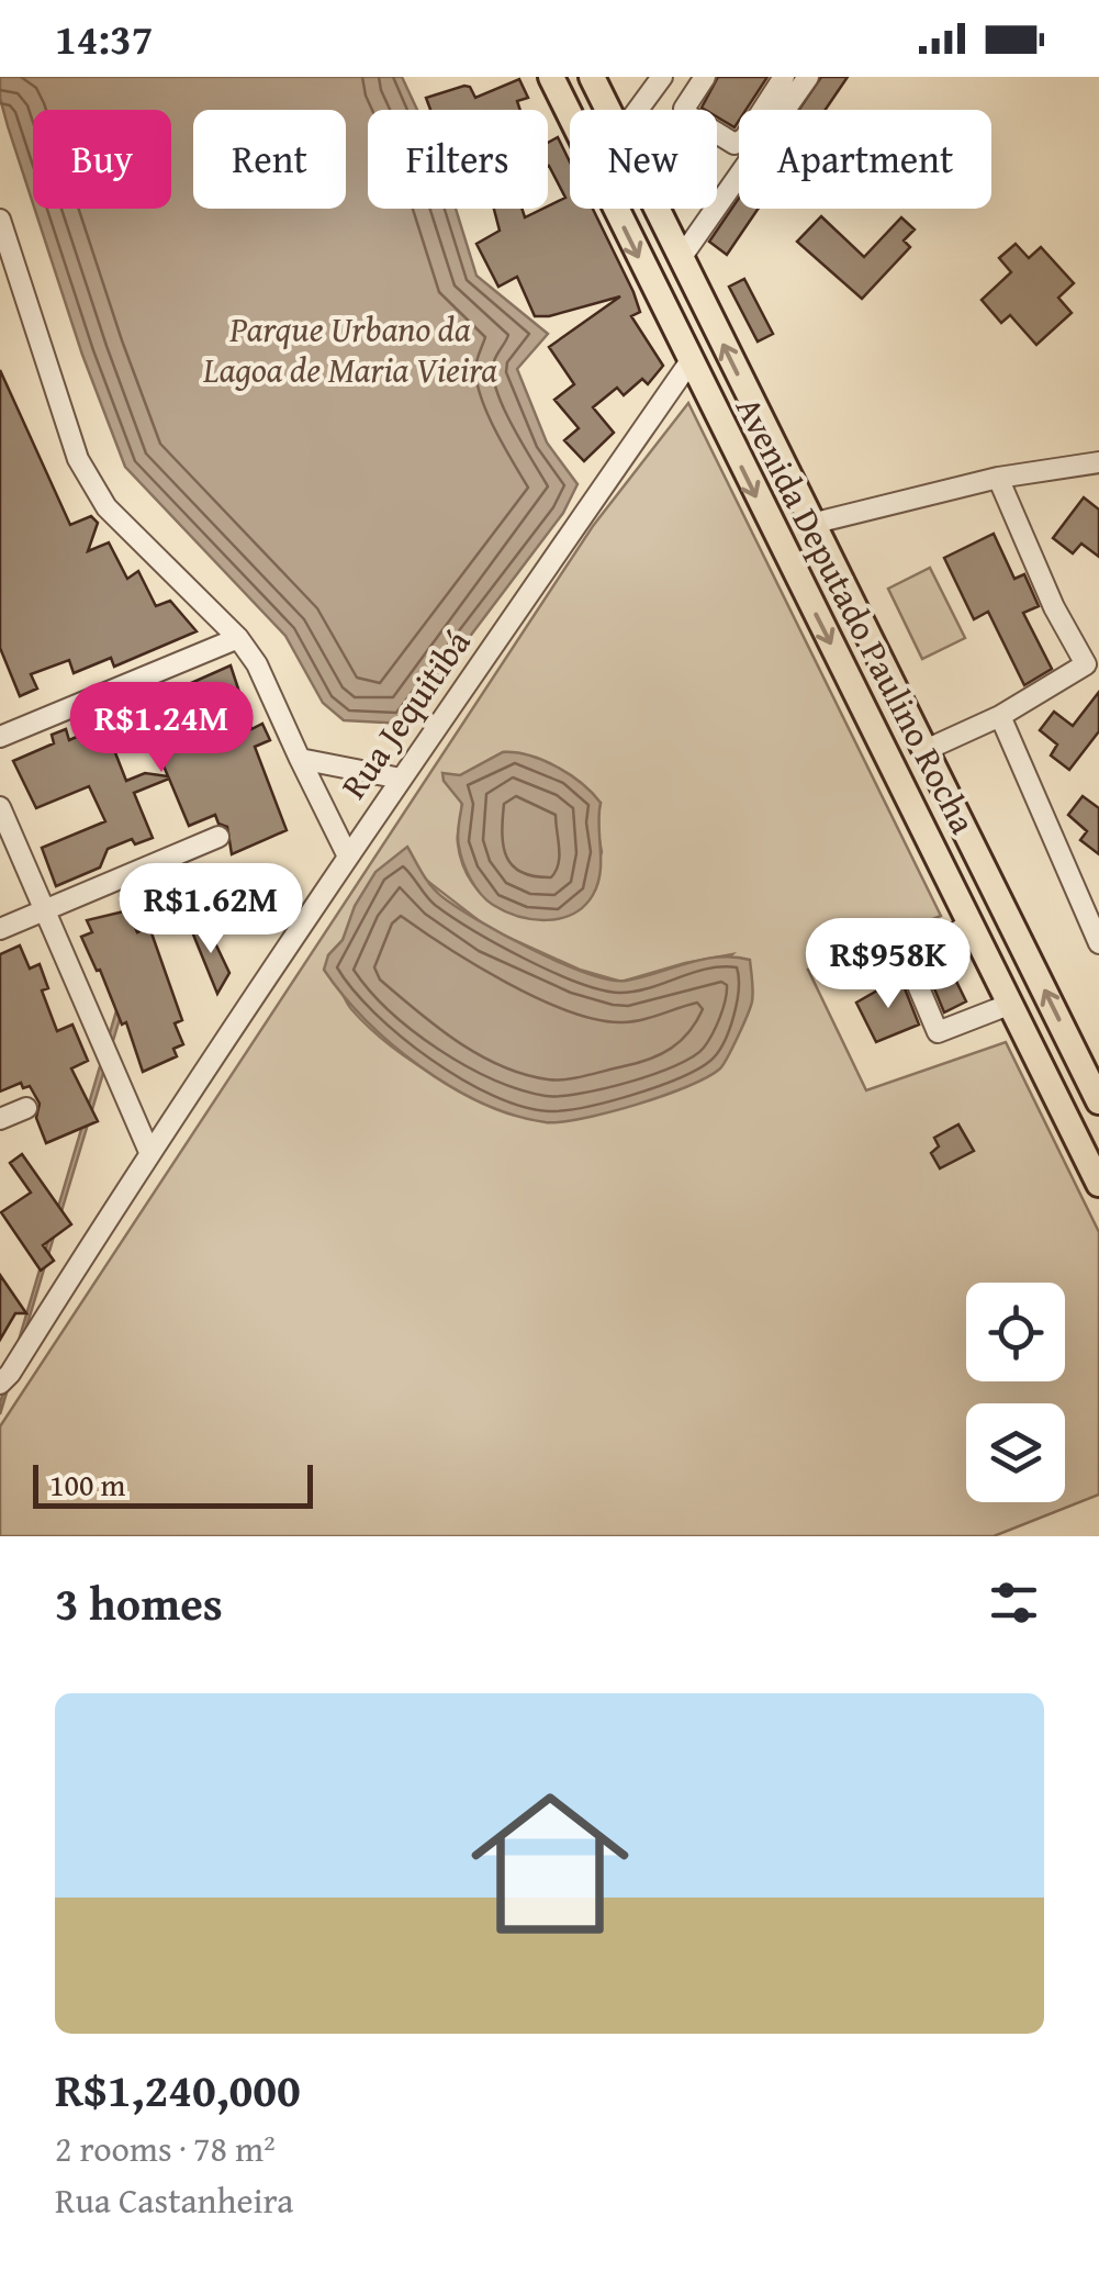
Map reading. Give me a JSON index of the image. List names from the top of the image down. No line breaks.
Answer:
{"streets":{"main road":["Avenida Deputado Paulino Rocha"],"street":["Rua Jequitibá"]},"crossings":[["Avenida Deputado Paulino Rocha","Rua Jequitibá"]],"parks":["Parque Urbano da Lagoa de Maria Vieira"],"scale_bar":"100 m","page":{"status":"14:37","chip":["Buy","Rent","Filters","New","Apartment"],"price":["R$1.24M","R$1.62M","R$958K"],"scale":"100 m","heading":"3 homes","list":[{"name":"R$1,240,000","note":"2 rooms · 78 m² · Rua Castanheira"}]}}
